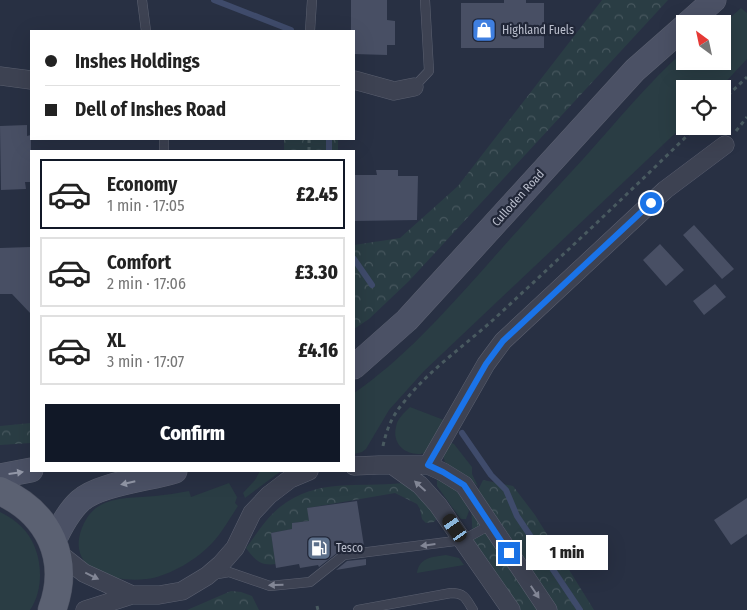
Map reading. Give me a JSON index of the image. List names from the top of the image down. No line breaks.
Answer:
{"streets":{"main road":["Culloden Road"]},"places":{"shop":["Highland Fuels"],"fuel station":["Tesco"]},"north":"top left","page":{"banner":["Inshes Holdings","Dell of Inshes Road"],"list":[{"name":"Economy","note":"1 min · 17:05","value":"£2.45"},{"name":"Comfort","note":"2 min · 17:06","value":"£3.30"},{"name":"XL","note":"3 min · 17:07","value":"£4.16"}],"buttons":"Confirm","bubble":"1 min"}}
